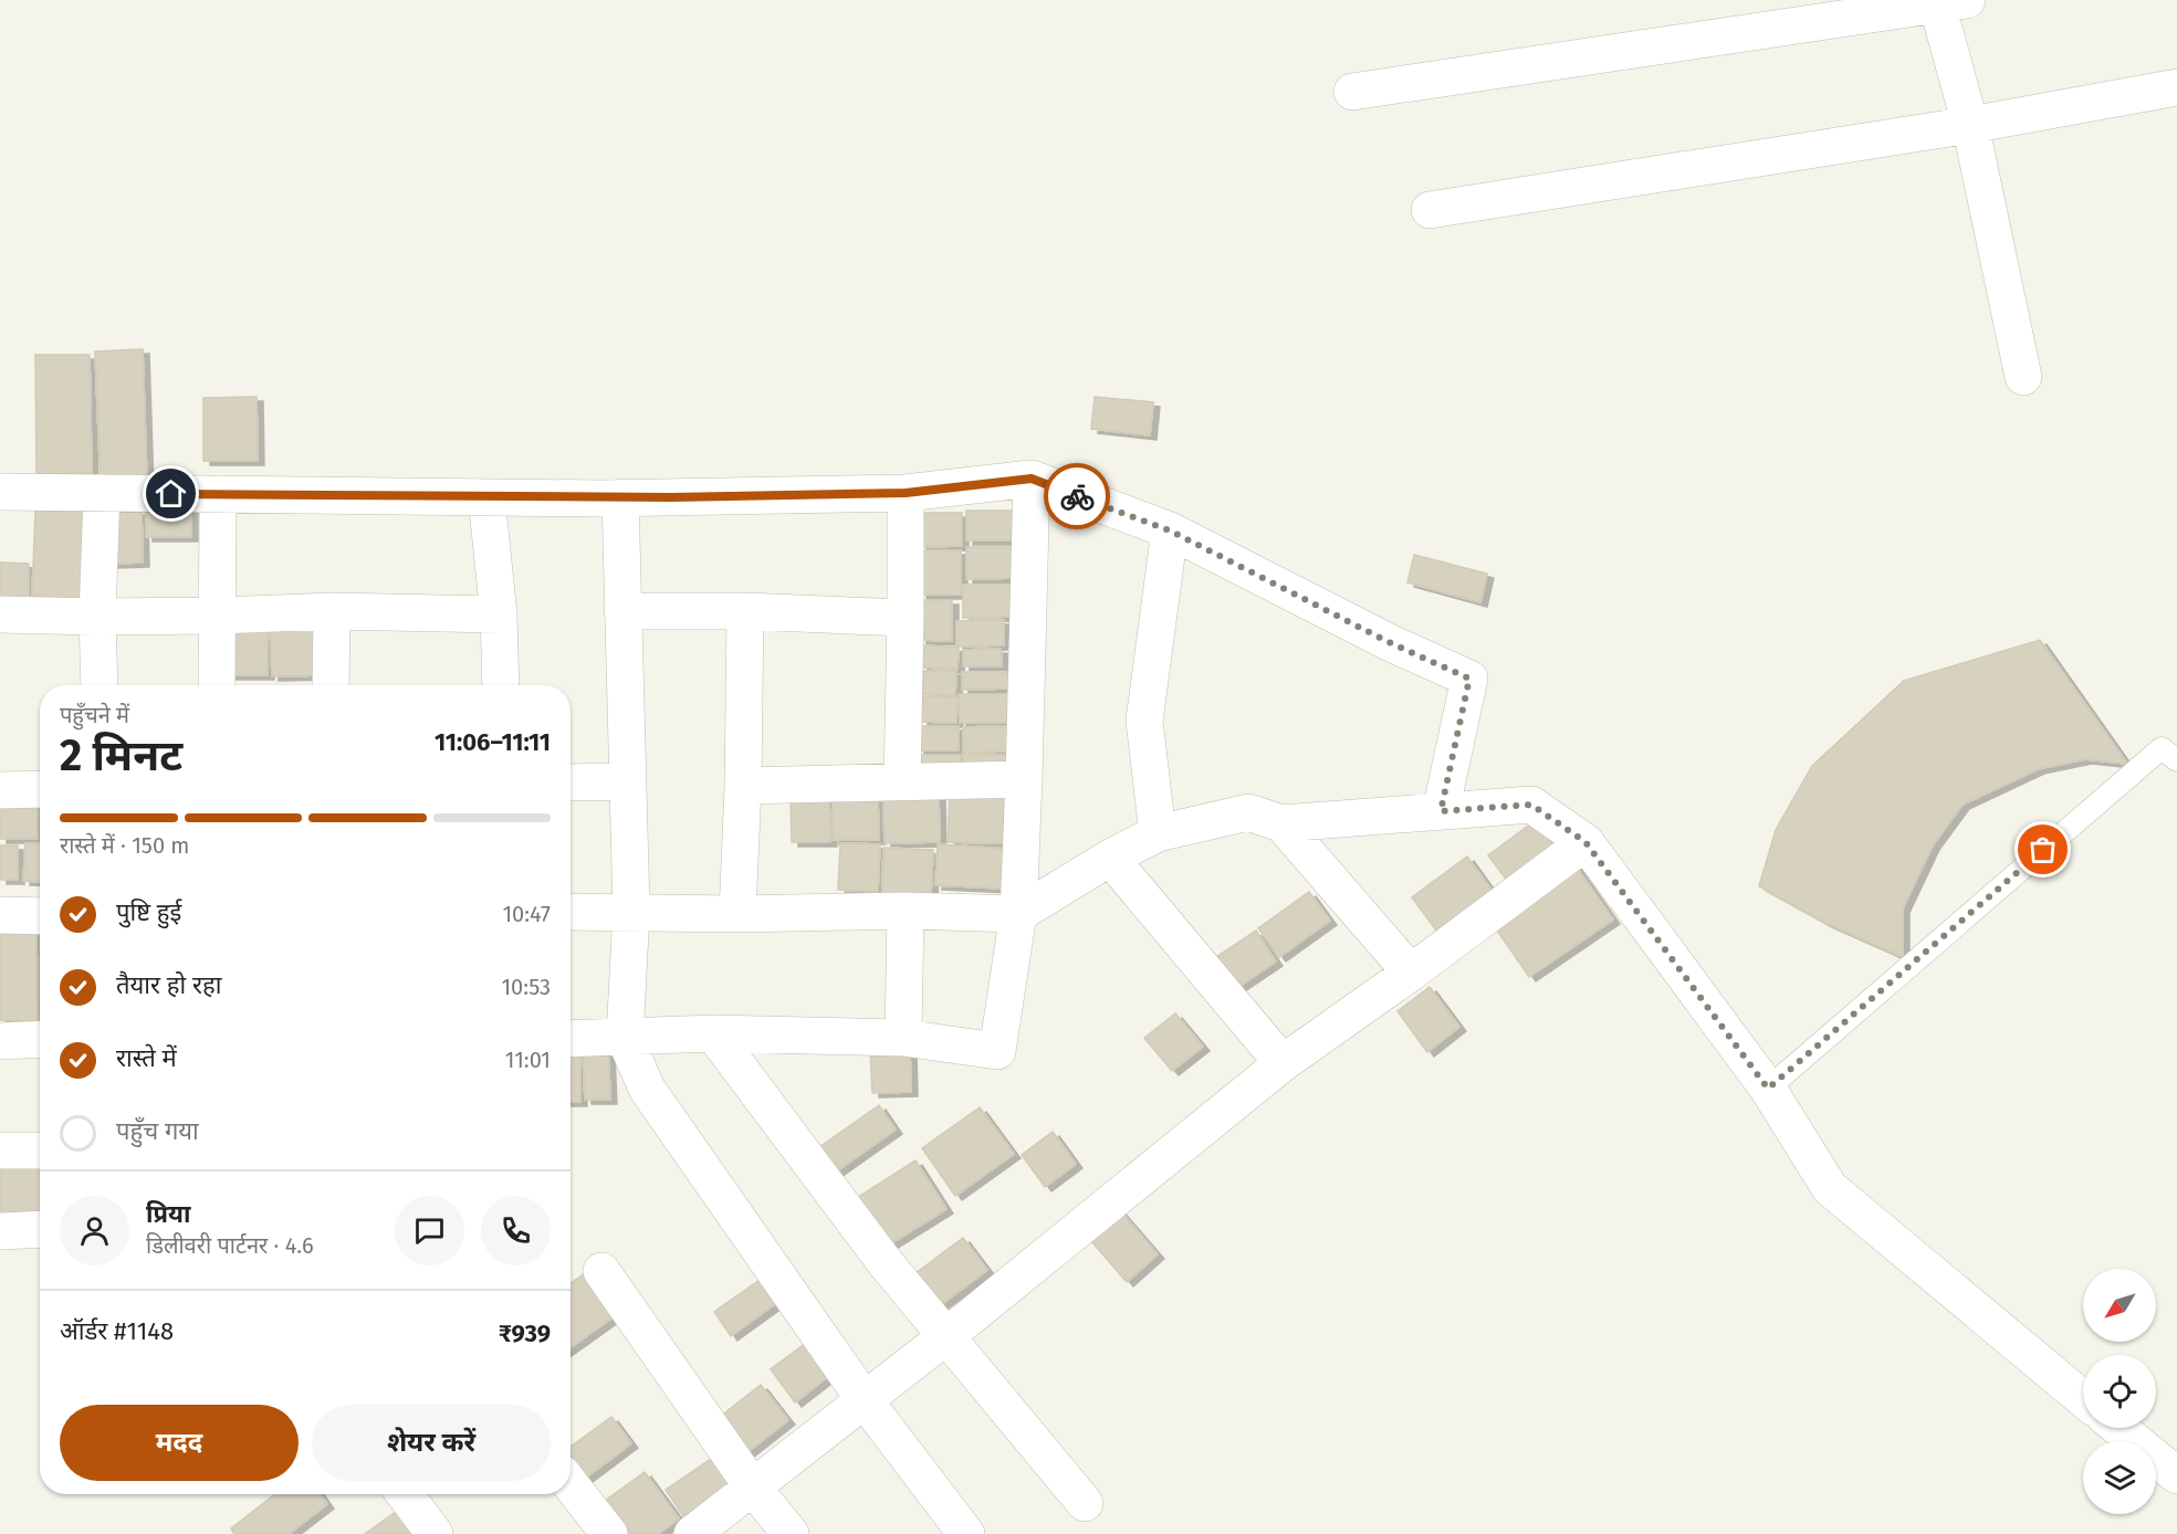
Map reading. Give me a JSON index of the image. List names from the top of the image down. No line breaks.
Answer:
{"north":"bottom left","page":{"heading":["2 मिनट","पहुँचने में","11:06–11:11"],"panel":["प्रिया","डिलीवरी पार्टनर · 4.6","ऑर्डर #1148","₹939"],"bar":"रास्ते में · 150 m","list":[["पुष्टि हुई","10:47"],["तैयार हो रहा","10:53"],["रास्ते में","11:01"],"पहुँच गया"],"buttons":["मदद","शेयर करें"]}}
